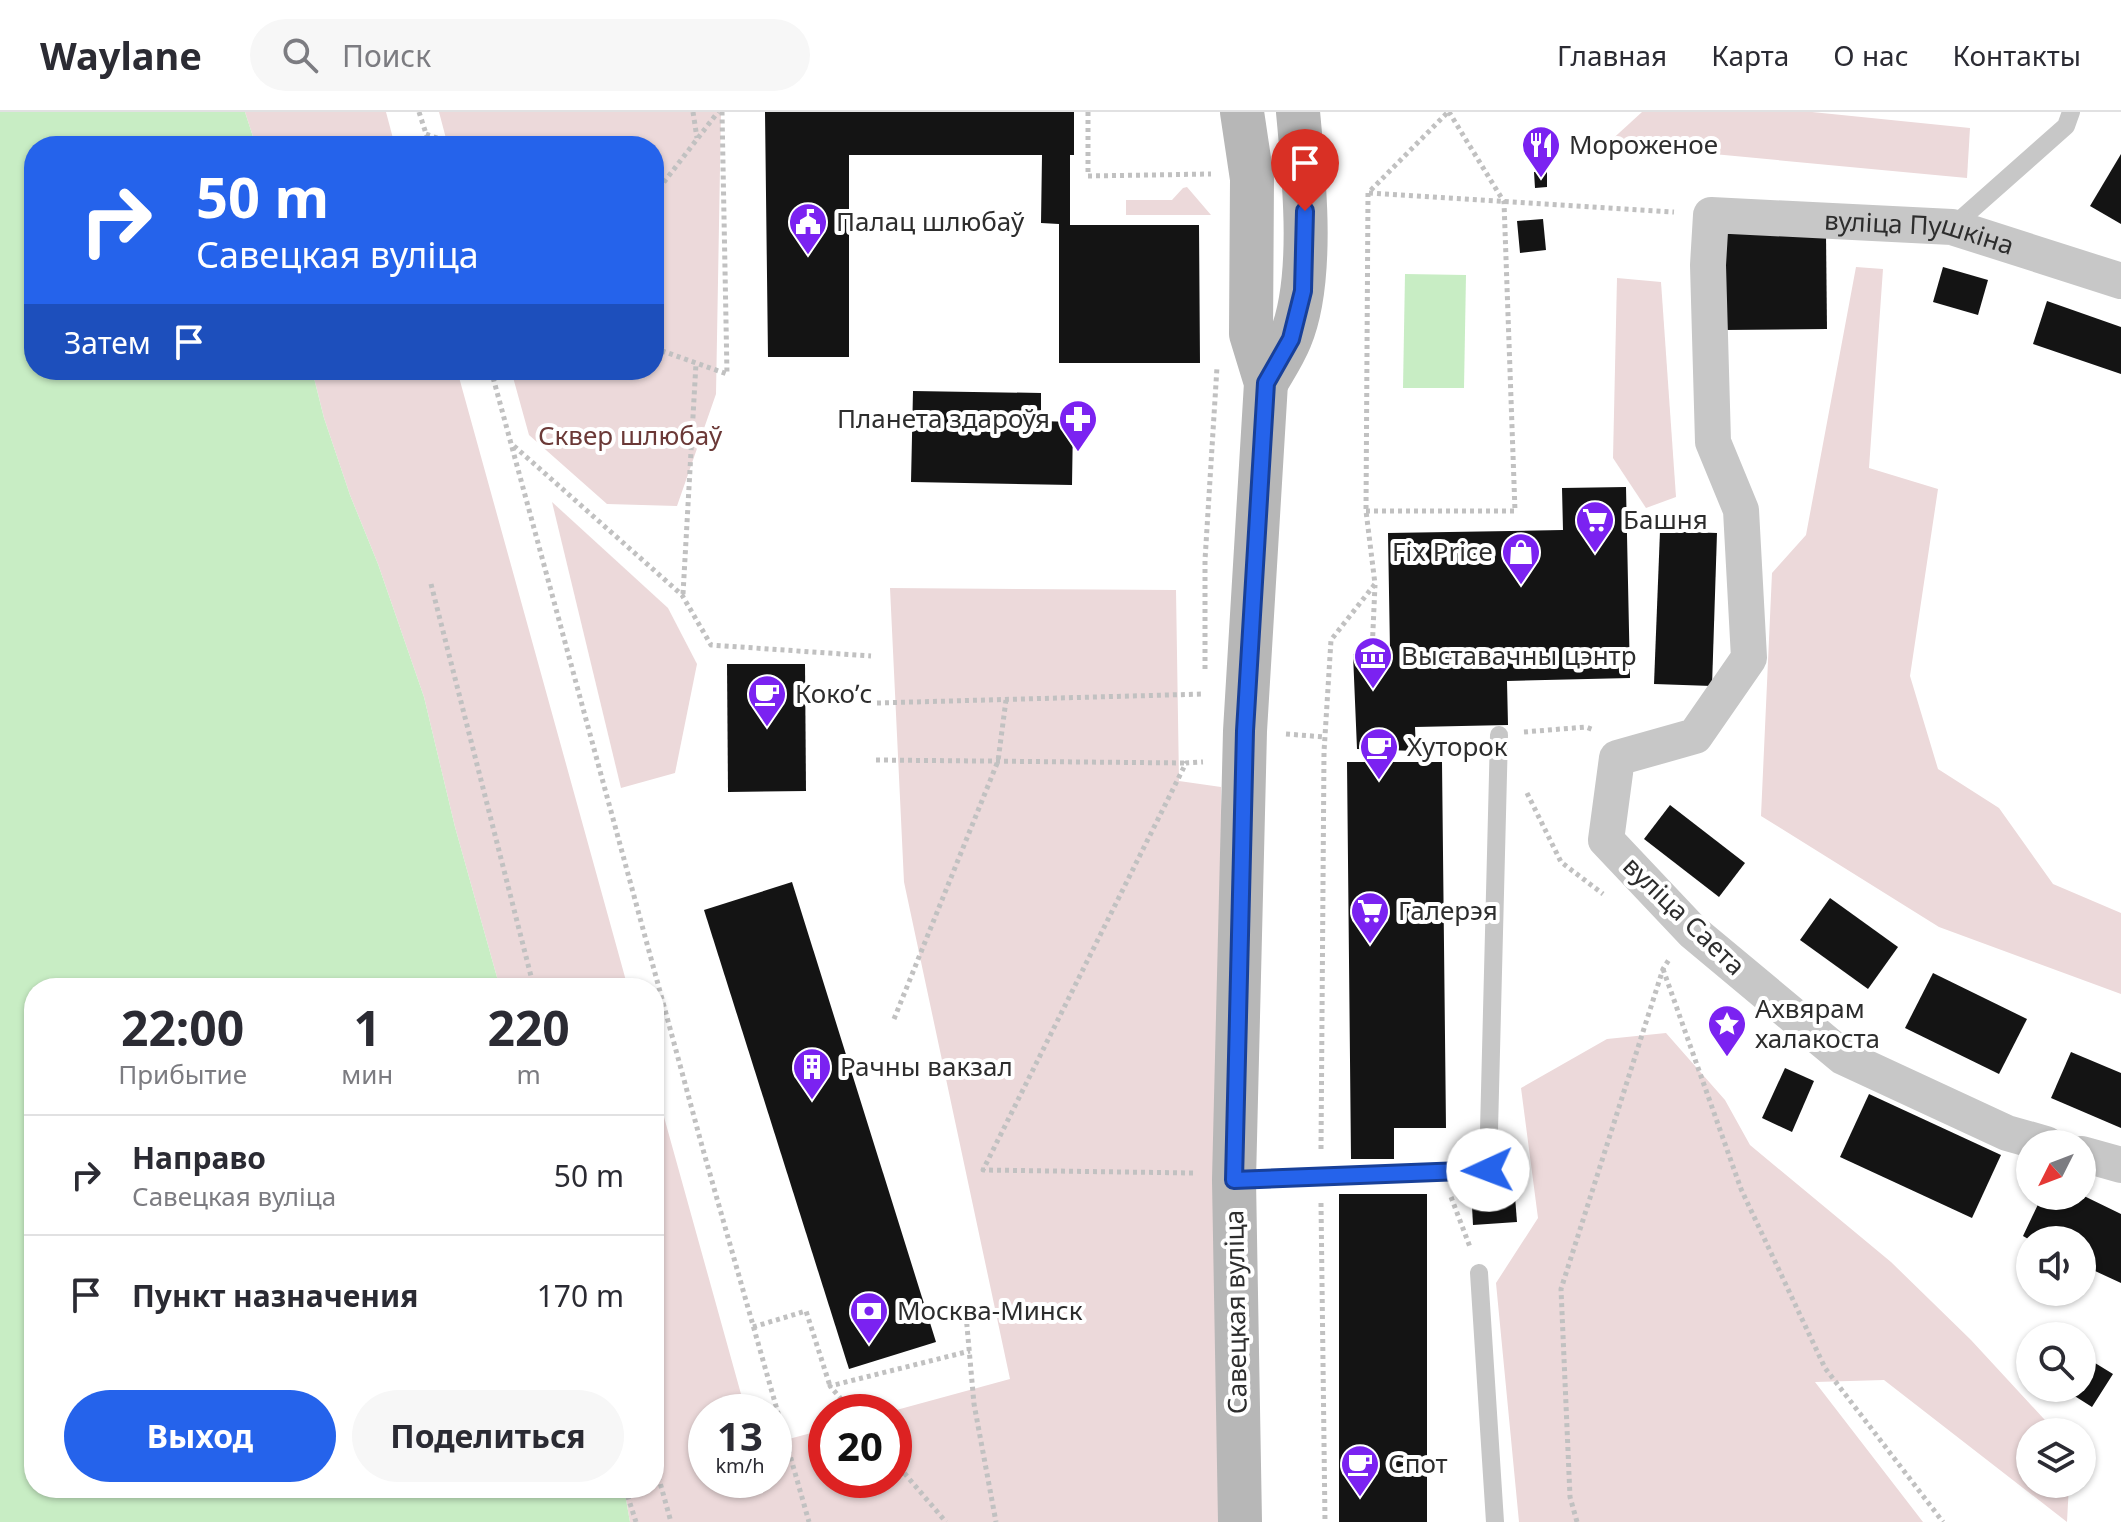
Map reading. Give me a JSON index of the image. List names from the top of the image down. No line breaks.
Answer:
{"streets":{"main road":["Савецкая вуліца"],"street":["вуліца Пушкіна","вуліца Саета"]},"crossings":[["вуліца Пушкіна","вуліца Саета"]],"parks":["Сквер шлюбаў"],"places":{"restaurant":["Мороженое"],"public building":["Палац шлюбаў"],"pharmacy":["Планета здароўя"],"supermarket":["Башня","Галерэя"],"shop":["Fix Price"],"museum":["Выставачны цэнтр"],"cafe":["Кокоʼс","Хуторок","Спот"],"place":["Ахвярам халакоста"],"building":["Рачны вакзал"],"bank":["Москва-Минск"]},"north":"bottom left","page":{"header":"Waylane","search":"Поиск","nav":["Главная","Карта","О нас","Контакты"],"turn":["50 m","Савецкая вуліца"],"then":"Затем","eta":["22:00","Прибытие","1","мин","220","m"],"list":[{"name":"Направо","note":"Савецкая вуліца","value":"50 m"},{"name":"Пункт назначения","value":"170 m"}],"buttons":["Выход","Поделиться"],"speed":"13 km/h","limit":"20"}}
